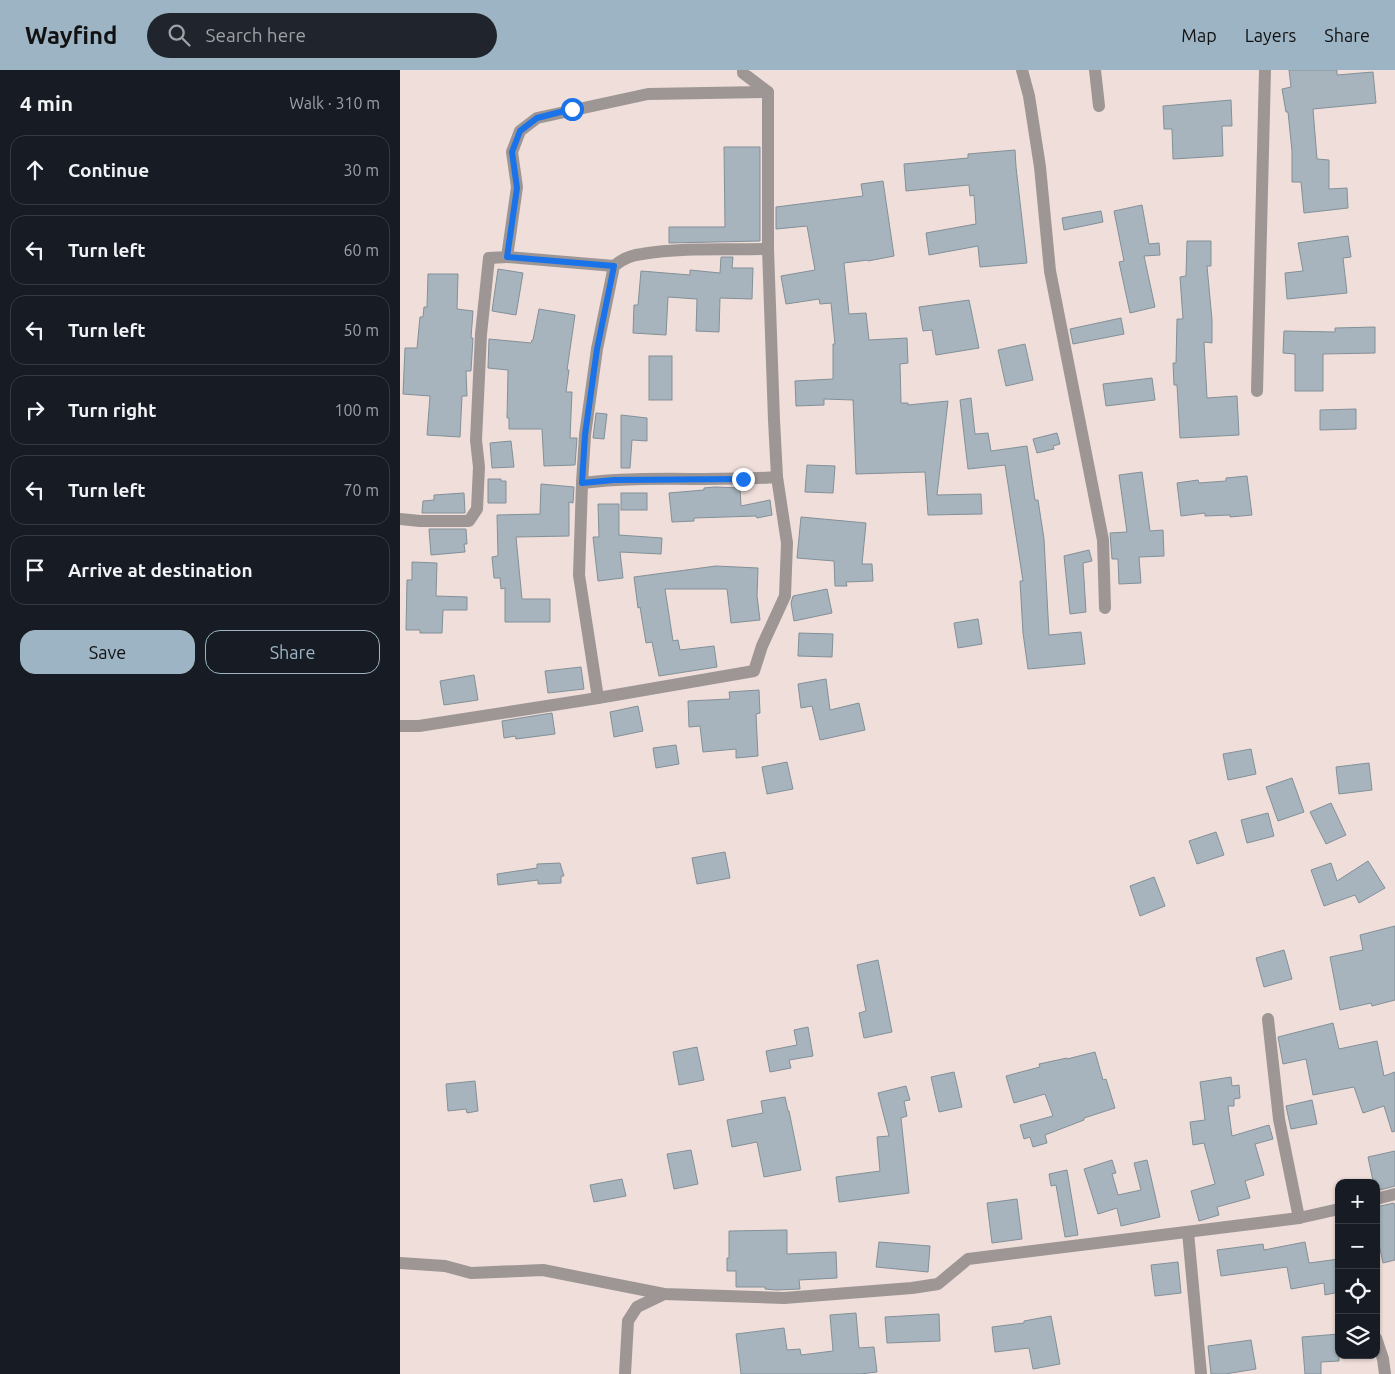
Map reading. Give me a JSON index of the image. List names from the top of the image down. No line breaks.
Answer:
{"page":{"header":"Wayfind","search":"Search here","nav":["Map","Layers","Share"],"heading":["4 min","Walk · 310 m"],"list":[["Continue","30 m"],["Turn left","60 m"],["Turn left","50 m"],["Turn right","100 m"],["Turn left","70 m"],"Arrive at destination"],"buttons":["Save","Share"],"map_buttons":["+","−"]}}
